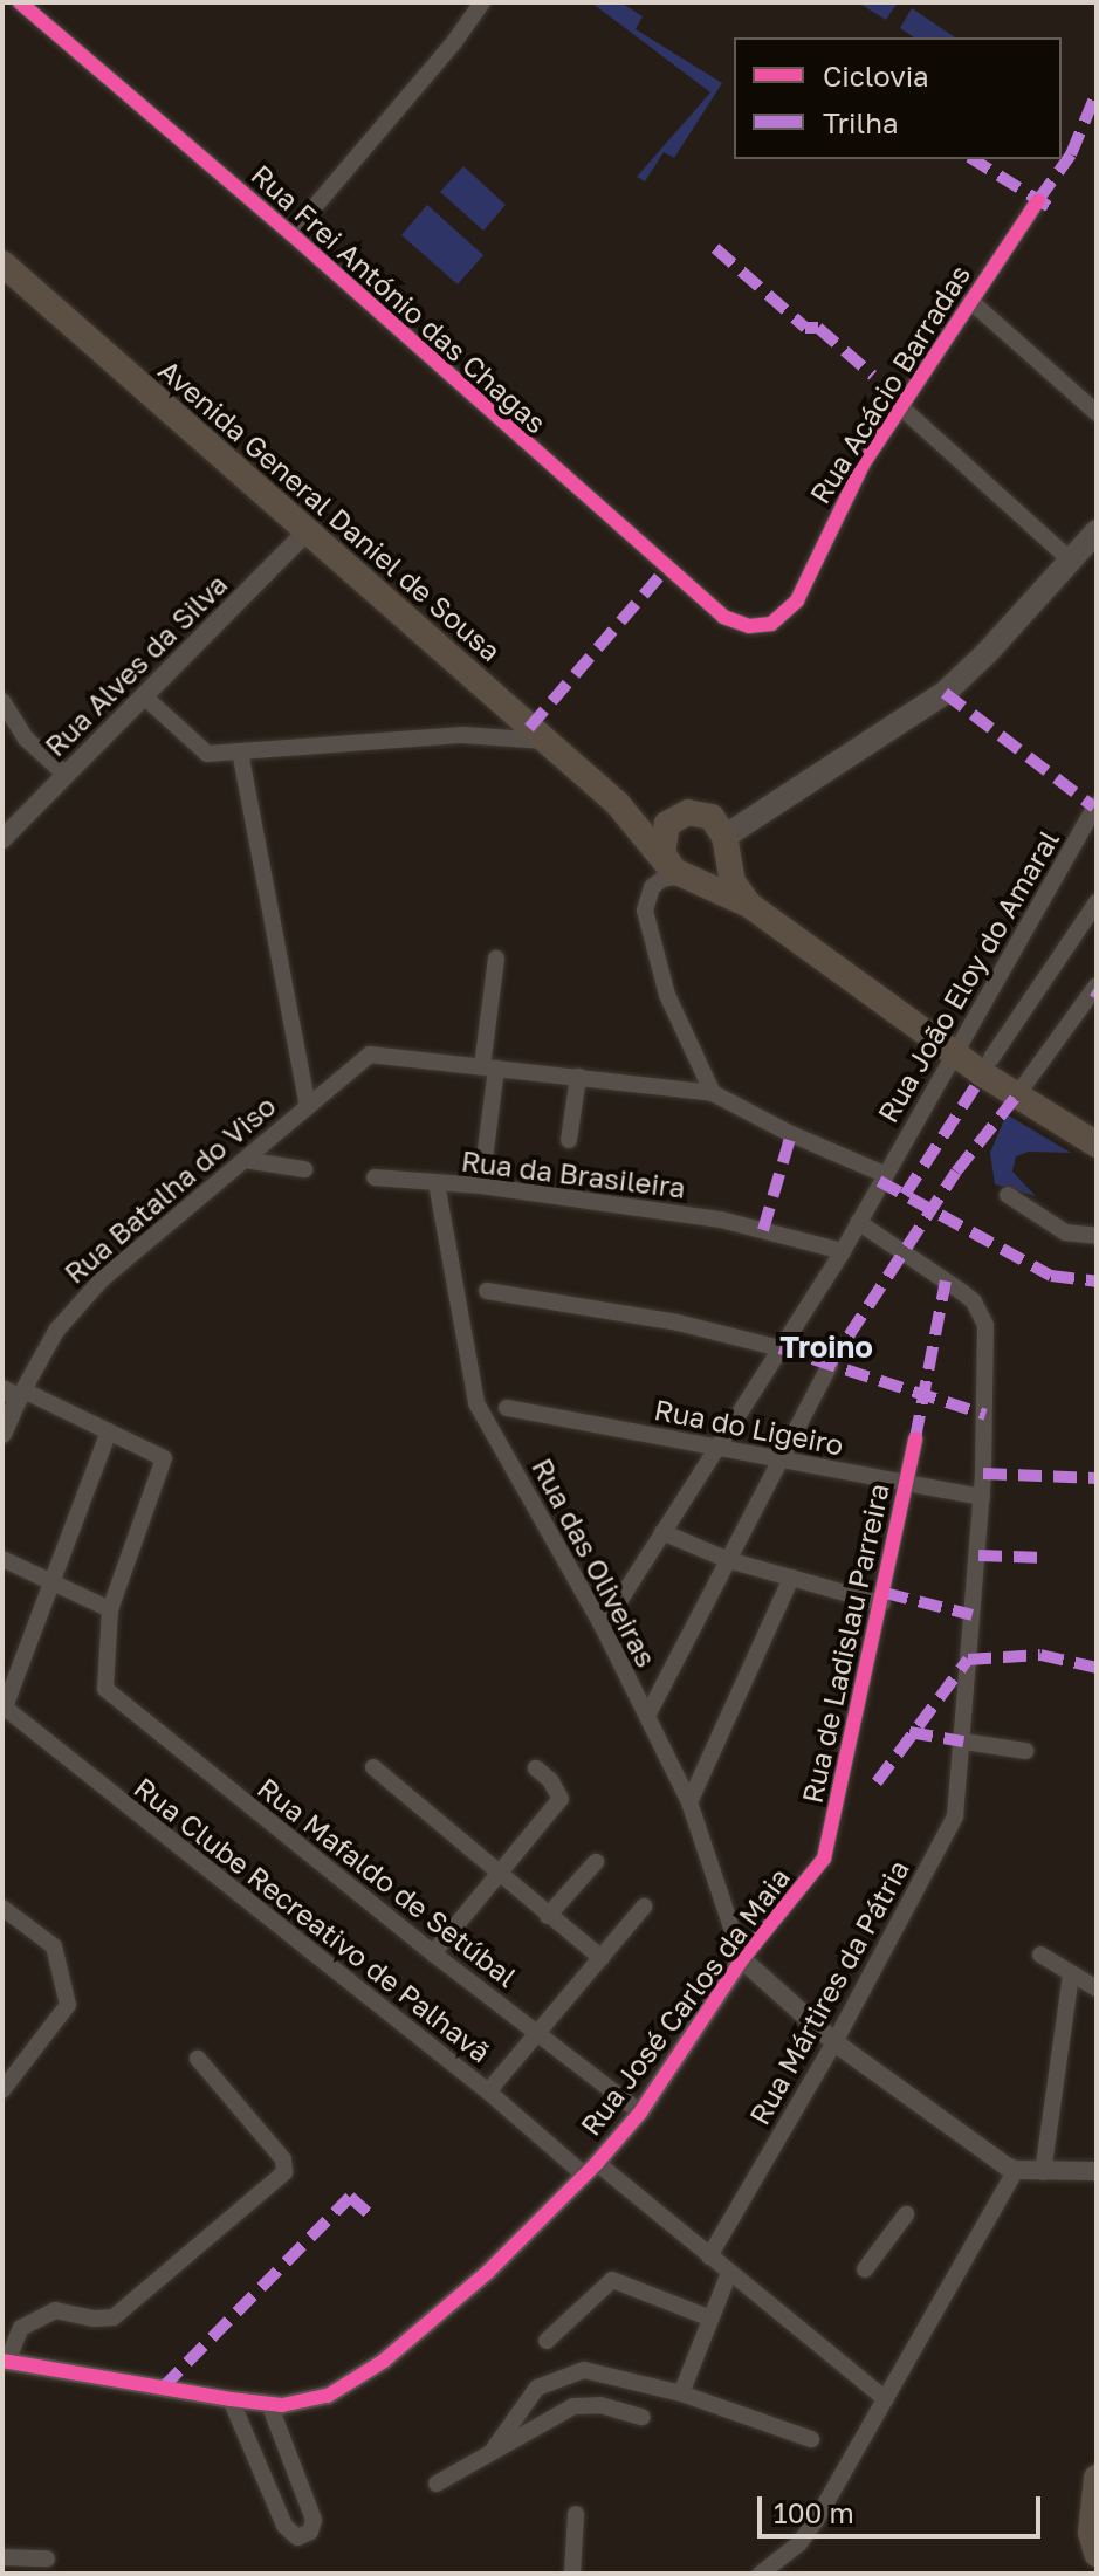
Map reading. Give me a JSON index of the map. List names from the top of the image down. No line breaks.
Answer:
{"streets":{"main road":["Avenida General Daniel de Sousa"],"street":["Rua Frei António das Chagas","Rua Acácio Barradas","Rua Alves da Silva","Rua João Eloy do Amaral","Rua da Brasileira","Rua Batalha do Viso","Rua do Ligeiro","Rua das Oliveiras","Rua de Ladislau Parreira","Rua Mafaldo de Setúbal","Rua Clube Recreativo de Palhavã","Rua Mártires da Pátria","Rua José Carlos da Maia"]},"crossings":[["Rua Frei António das Chagas","Rua Acácio Barradas"],["Avenida General Daniel de Sousa","Rua Alves da Silva"],["Rua João Eloy do Amaral","Rua da Brasileira"],["Rua João Eloy do Amaral","Rua do Ligeiro"],["Rua João Eloy do Amaral","Rua das Oliveiras"],["Rua João Eloy do Amaral","Rua Mártires da Pátria"],["Rua da Brasileira","Rua das Oliveiras"],["Rua do Ligeiro","Rua de Ladislau Parreira"],["Rua do Ligeiro","Rua Mártires da Pátria"],["Rua das Oliveiras","Rua José Carlos da Maia"],["Rua de Ladislau Parreira","Rua José Carlos da Maia"],["Rua Mafaldo de Setúbal","Rua José Carlos da Maia"],["Rua Clube Recreativo de Palhavã","Rua Mártires da Pátria"],["Rua Clube Recreativo de Palhavã","Rua José Carlos da Maia"]],"districts":["Troino"],"legend":["Ciclovia","Trilha"],"scale_bar":"100 m"}
